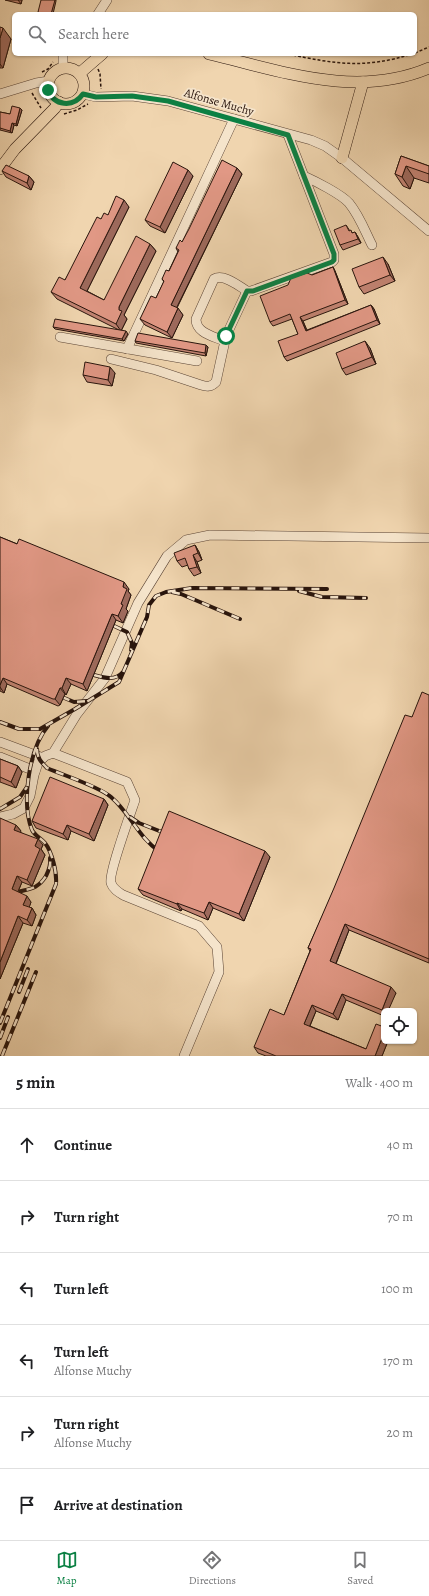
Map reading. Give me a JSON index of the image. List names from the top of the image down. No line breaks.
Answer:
{"streets":{"street":["Alfonse Muchy"]},"page":{"search":"Search here","heading":["5 min","Walk · 400 m"],"list":[["Continue","40 m"],["Turn right","70 m"],["Turn left","100 m"],["Turn left","Alfonse Muchy","170 m"],["Turn right","Alfonse Muchy","20 m"],"Arrive at destination"],"nav":["Map","Directions","Saved"]}}
